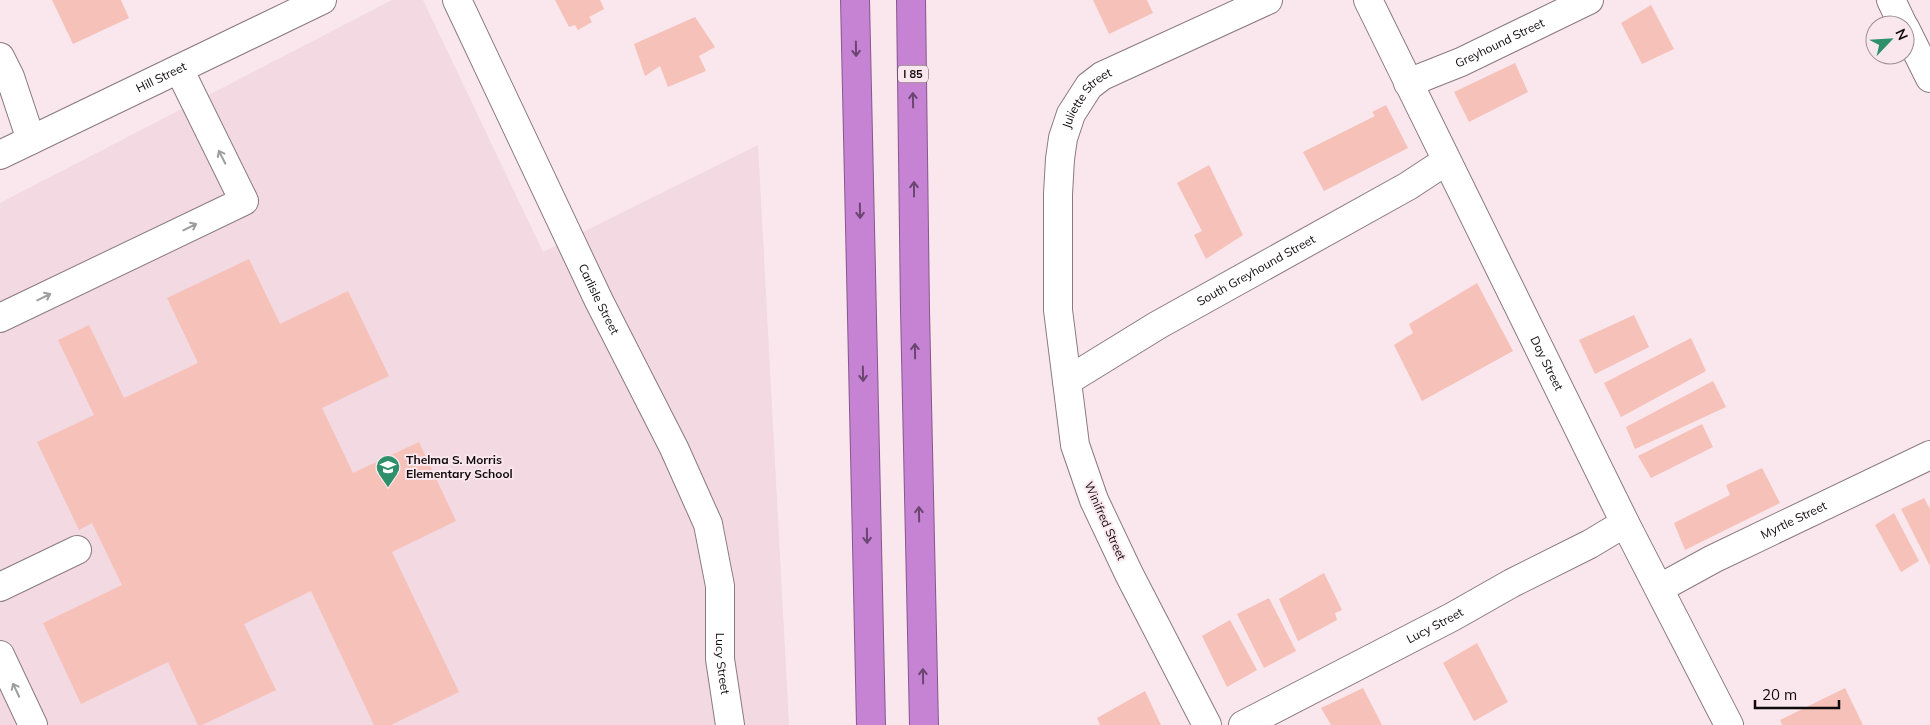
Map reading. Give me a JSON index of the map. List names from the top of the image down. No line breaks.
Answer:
{"streets":{"highway":["I 85"],"street":["Greyhound Street","Hill Street","Juliette Street","South Greyhound Street","Carlisle Street","Day Street","Myrtle Street","Winifred Street","Lucy Street"]},"crossings":[["Greyhound Street","Day Street"],["Juliette Street","Winifred Street"],["South Greyhound Street","Day Street"],["South Greyhound Street","Winifred Street"],["Carlisle Street","Lucy Street"],["Day Street","Myrtle Street"],["Day Street","Lucy Street"]],"places":{"school or university":["Thelma S. Morris Elementary School"]},"scale_bar":"20 m","north":"top right"}
